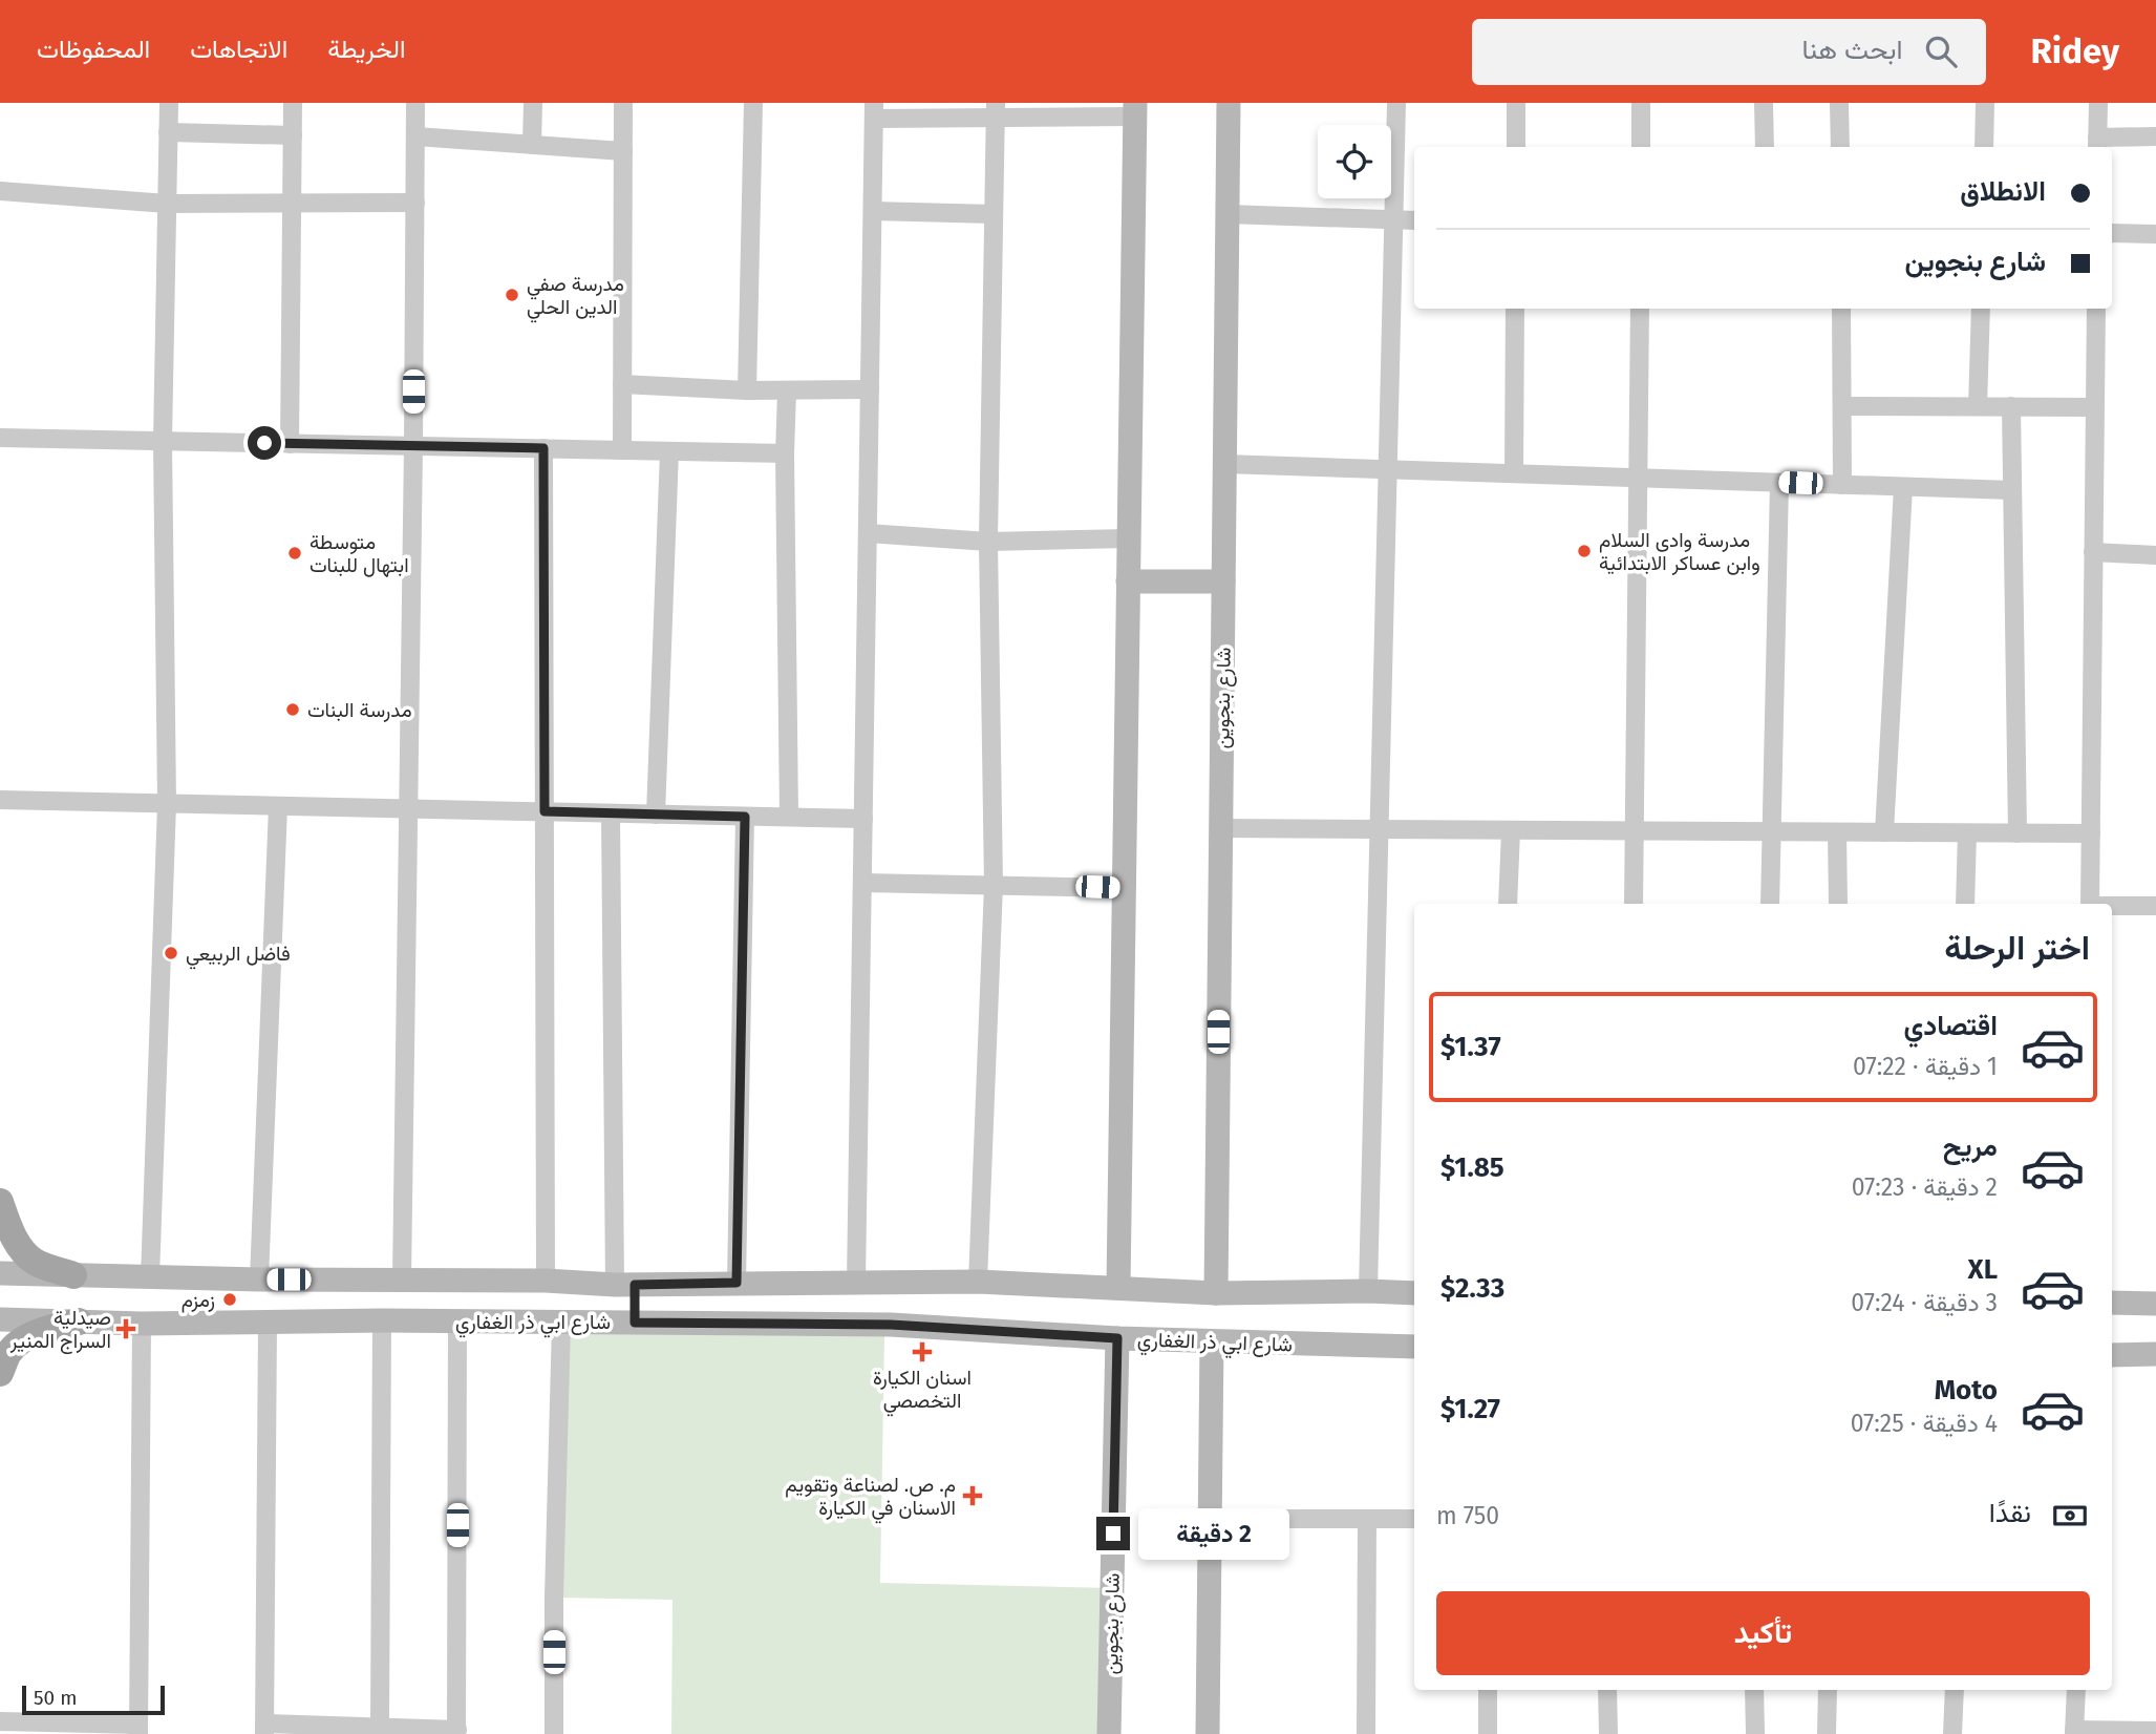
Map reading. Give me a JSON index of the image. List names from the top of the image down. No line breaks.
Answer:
{"streets":{"street":["شارع بنجوين","شارع ابي ذر الغفاري"]},"crossings":[["شارع بنجوين","شارع ابي ذر الغفاري"]],"places":{"other":["مدرسة صفي الدين الحلي","مدرسة وادي السلام وابن عساكر الابتدائية","متوسطة ابتهال للبنات","مدرسة البنات","فاضل الربيعي","زمزم"],"health":["صيدلية السراج المنير","اسنان الكيارة التخصصي","م. ص. لصناعة وتقويم الاسنان في الكيارة"]},"scale_bar":"50 m","page":{"header":"Ridey","search":"ابحث هنا","nav":["الخريطة","الاتجاهات","المحفوظات"],"banner":["الانطلاق","شارع بنجوين"],"heading":"اختر الرحلة","list":[{"name":"اقتصادي","note":"1 دقيقة · 07:22","value":"$1.37"},{"name":"مريح","note":"2 دقيقة · 07:23","value":"$1.85"},{"name":"XL","note":"3 دقيقة · 07:24","value":"$2.33"},{"name":"Moto","note":"4 دقيقة · 07:25","value":"$1.27"}],"pay":["نقدًا","750 m"],"bubble":"2 دقيقة","buttons":"تأكيد","scale":"50 m"}}
